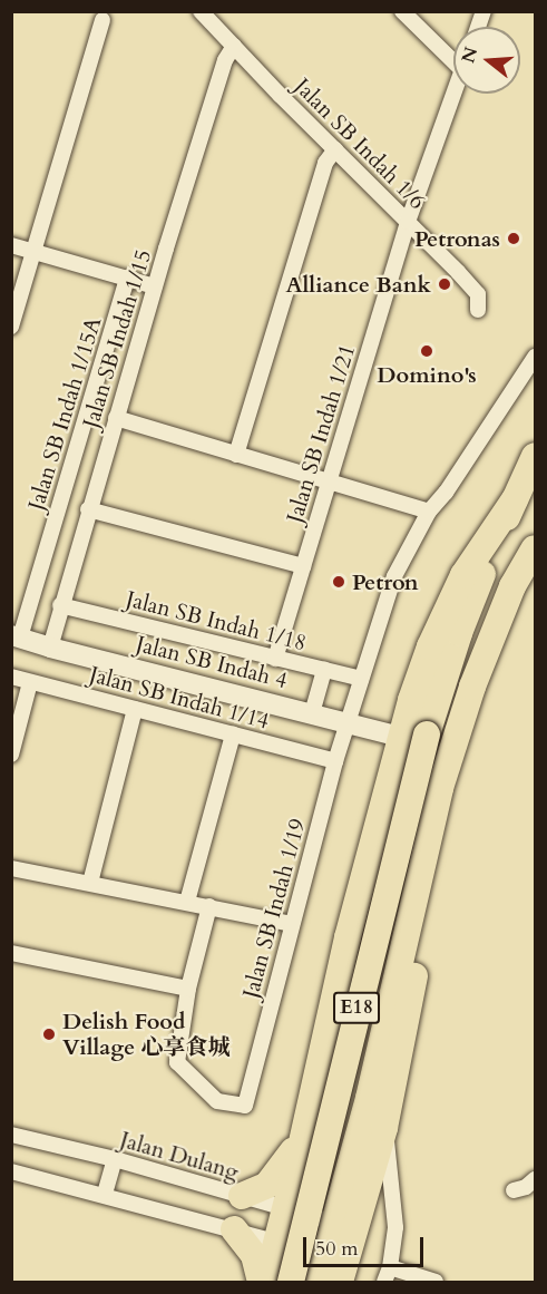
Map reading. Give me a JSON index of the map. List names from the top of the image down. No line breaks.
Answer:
{"streets":{"highway":["E18"],"street":["Jalan SB Indah 1/6","Jalan SB Indah 1/15","Jalan SB Indah 1/15A","Jalan SB Indah 1/21","Jalan SB Indah 1/18","Jalan SB Indah 4","Jalan SB Indah 1/14","Jalan SB Indah 1/19","Jalan Dulang"]},"crossings":[["Jalan SB Indah 1/6","Jalan SB Indah 1/15"],["Jalan SB Indah 1/6","Jalan SB Indah 1/21"],["Jalan SB Indah 1/15","Jalan SB Indah 1/18"],["Jalan SB Indah 1/15","Jalan SB Indah 4"],["Jalan SB Indah 1/15A","Jalan SB Indah 4"],["Jalan SB Indah 1/21","Jalan SB Indah 1/18"],["Jalan SB Indah 1/18","Jalan SB Indah 1/19"],["Jalan SB Indah 4","Jalan SB Indah 1/19"],["Jalan SB Indah 1/14","Jalan SB Indah 1/19"]],"places":["Petronas","Alliance Bank","Domino's","Petron","Delish Food Village 心享食城"],"scale_bar":"50 m","north":"left"}
